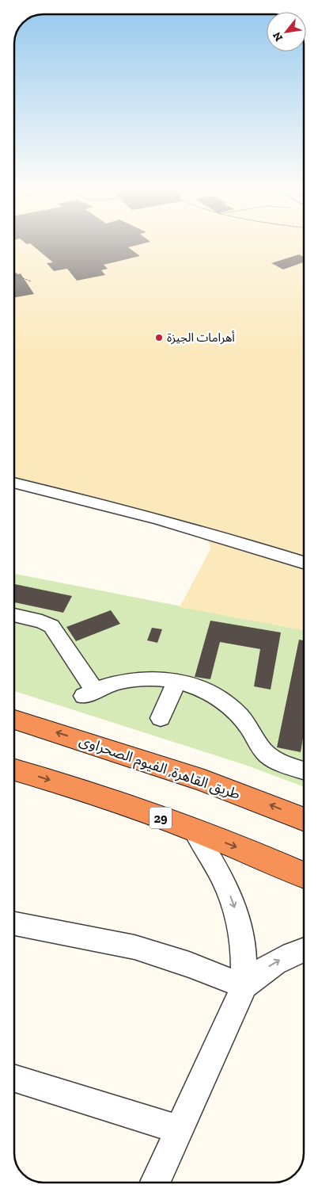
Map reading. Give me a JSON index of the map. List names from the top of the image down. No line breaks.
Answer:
{"streets":{"highway":["طريق القاهرة, الفيوم الصحراوى","29"]},"places":["أهرامات الجيزة"],"north":"bottom left"}
